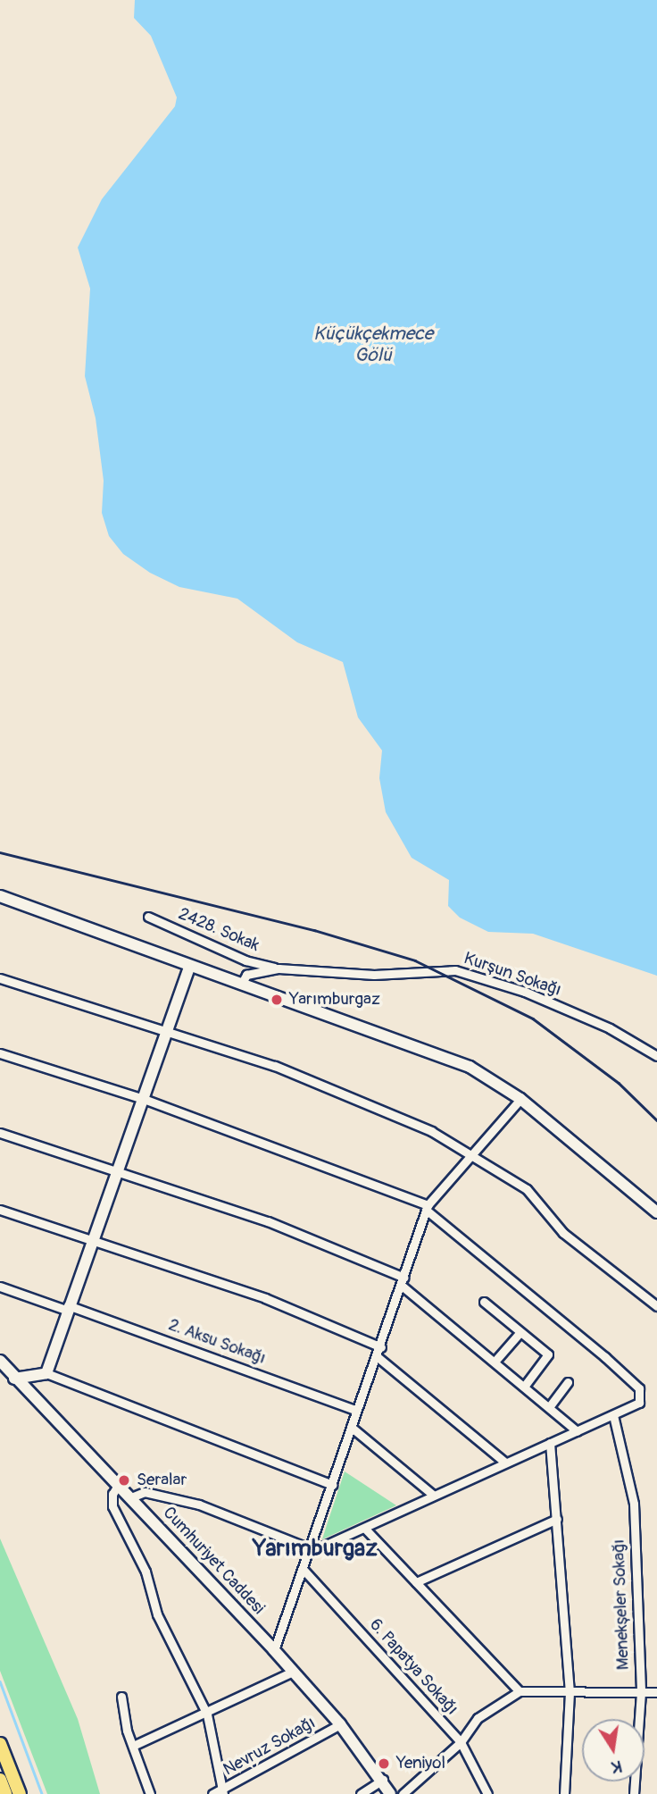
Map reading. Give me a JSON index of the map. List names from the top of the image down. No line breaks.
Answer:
{"streets":{"street":["2428. Sokak","Kurşun Sokağı","2. Aksu Sokağı","Cumhuriyet Caddesi","Menekşeler Sokağı","6. Papatya Sokağı","Nevruz Sokağı"]},"crossings":[["2428. Sokak","Kurşun Sokağı"],["Cumhuriyet Caddesi","Nevruz Sokağı"]],"districts":["Yarımburgaz"],"water":["Küçükçekmece Gölü"],"places":["Yarımburgaz","Seralar","Yeniyol"],"north":"bottom"}
